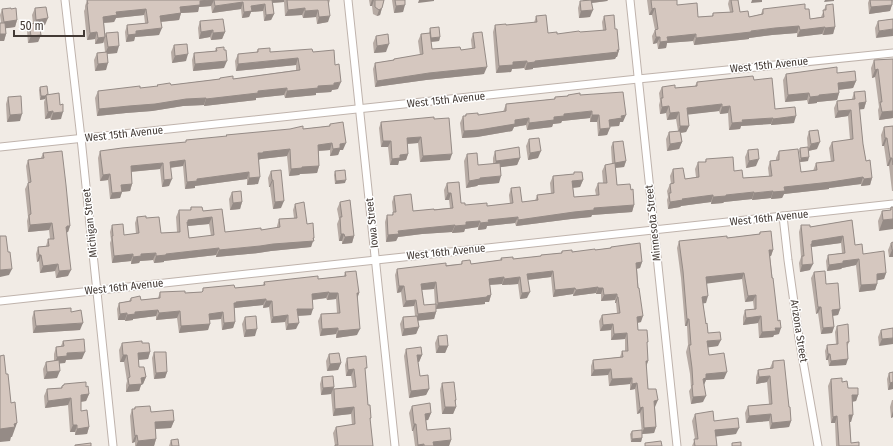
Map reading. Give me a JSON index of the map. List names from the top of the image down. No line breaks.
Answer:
{"streets":{"street":["West 15th Avenue","West 16th Avenue","Michigan Street","Iowa Street","Minnesota Street","Arizona Street"]},"crossings":[["West 15th Avenue","Michigan Street"],["West 15th Avenue","Iowa Street"],["West 15th Avenue","Minnesota Street"],["West 16th Avenue","Michigan Street"],["West 16th Avenue","Iowa Street"],["West 16th Avenue","Minnesota Street"],["West 16th Avenue","Arizona Street"]],"scale_bar":"50 m"}
